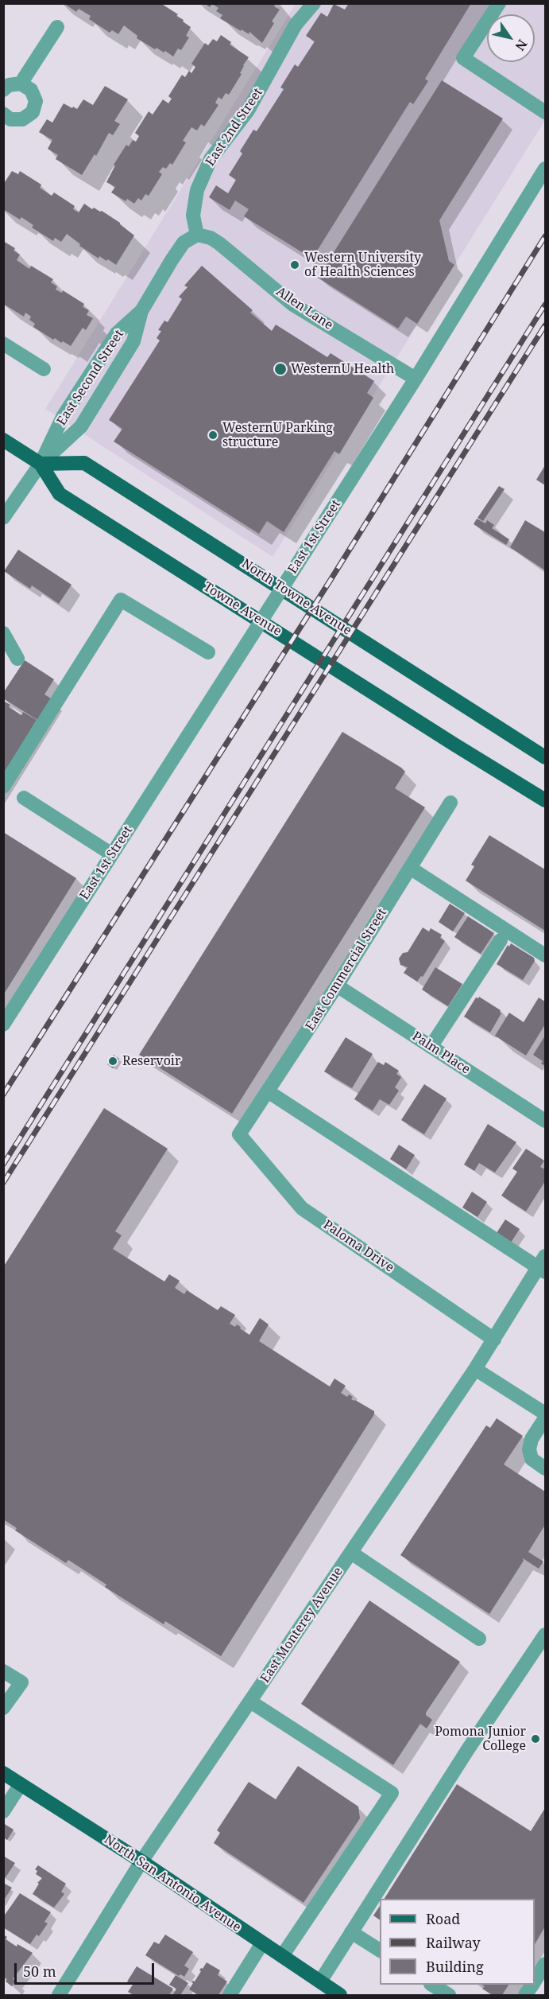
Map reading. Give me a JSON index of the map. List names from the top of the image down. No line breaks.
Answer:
{"streets":{"main road":["North Towne Avenue","Towne Avenue","North San Antonio Avenue"],"street":["East 2nd Street","Allen Lane","East Second Street","East 1st Street","East Commercial Street","Palm Place","Paloma Drive","East Monterey Avenue"]},"crossings":[["East 2nd Street","Allen Lane"],["East 2nd Street","East Second Street"],["Allen Lane","East Second Street"],["Allen Lane","East 1st Street"],["East Second Street","North Towne Avenue"],["East Second Street","Towne Avenue"],["North Towne Avenue","Towne Avenue"],["East Commercial Street","Palm Place"],["East Commercial Street","Paloma Drive"],["Paloma Drive","East Monterey Avenue"],["East Monterey Avenue","North San Antonio Avenue"]],"places":["Western University of Health Sciences","WesternU Health","WesternU Parking structure","Reservoir","Pomona Junior College"],"legend":["Road","Railway","Building"],"scale_bar":"50 m","north":"bottom right"}
